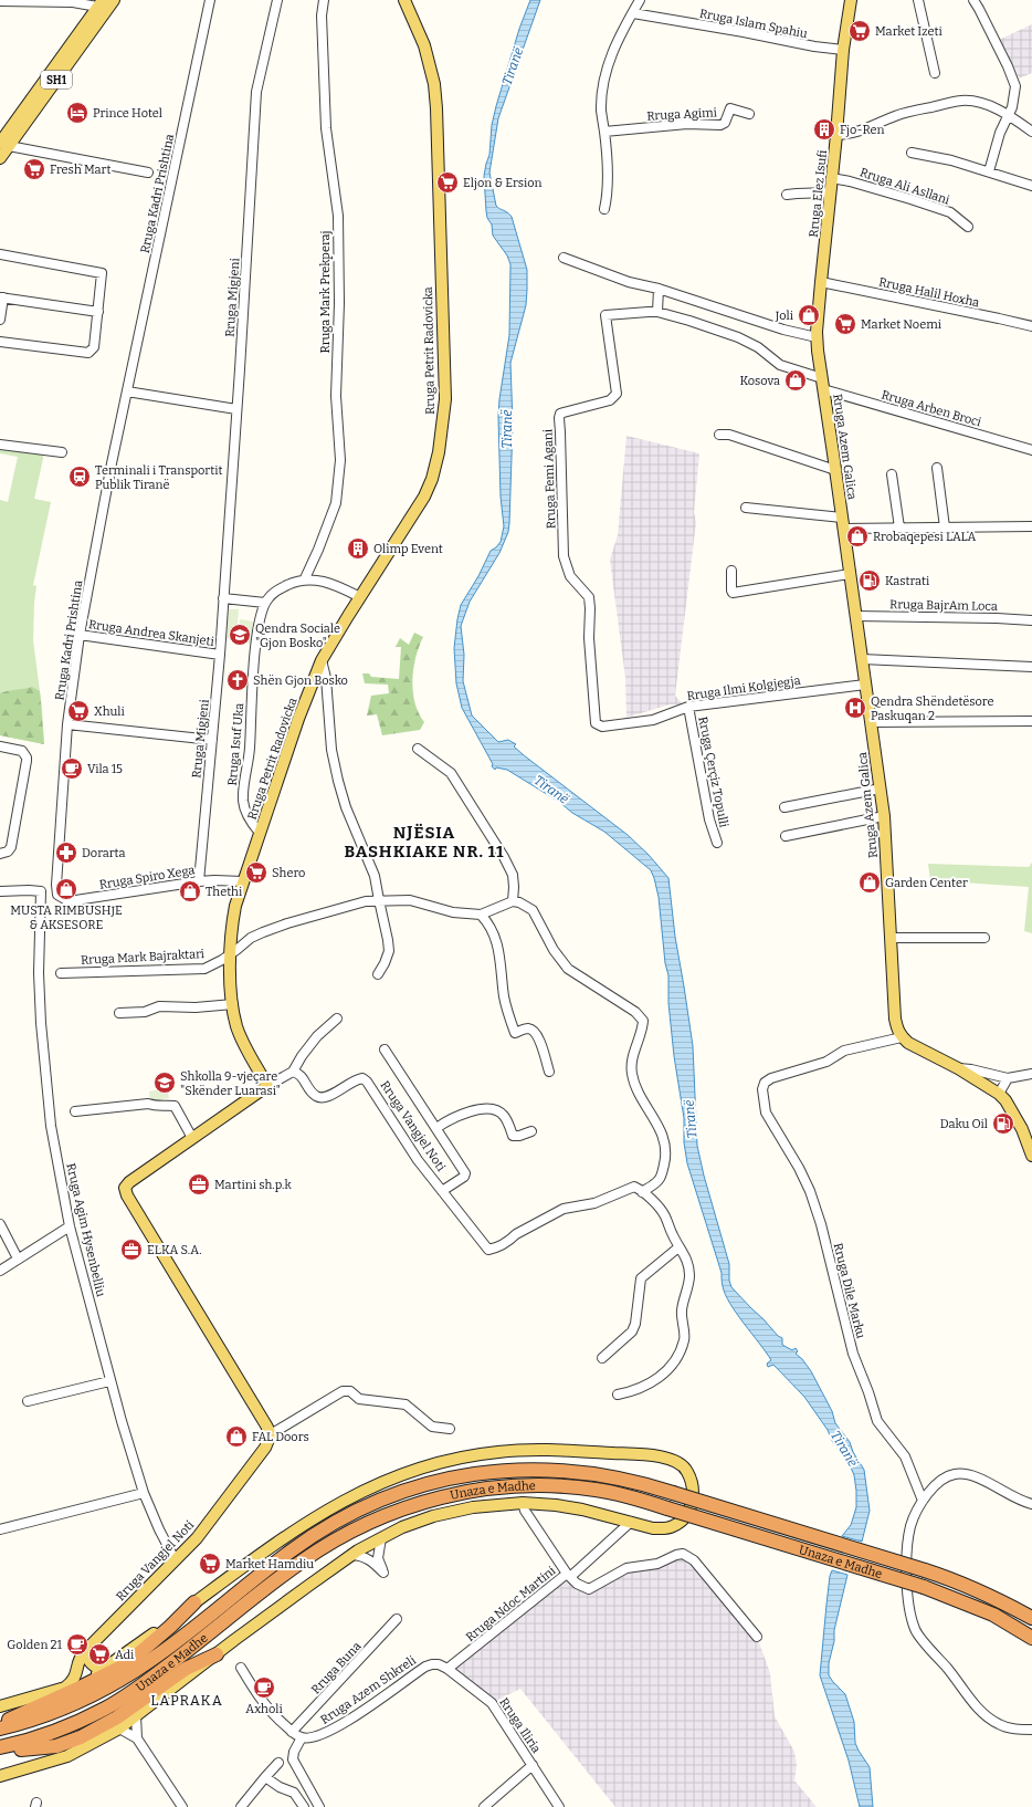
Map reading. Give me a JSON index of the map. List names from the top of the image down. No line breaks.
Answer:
{"streets":{"highway":["Unaza e Madhe"],"main road":["SH1","Rruga Elez Isufi","Rruga Petrit Radovicka","Rruga Azem Galica","Rruga Vangjel Noti"],"street":["Rruga Islam Spahiu","Rruga Agimi","Rruga Ali Asllani","Rruga Kadri Prishtina","Rruga Mark Prekperaj","Rruga Halil Hoxha","Rruga Migjeni","Rruga Arben Broci","Rruga Femi Agani","Rruga BajrAm Loca","Rruga Andrea Skanjeti","Rruga Ilmi Kolgjegja","Rruga Isuf Uka","Rruga Çerçiz Topulli","Rruga Spiro Xega","Rruga Mark Bajraktari","Rruga Agim Hysenbelliu","Rruga Dile Marku","Rruga Ndoc Martini","Rruga Buna","Rruga Azem Shkreli","Rruga Iliria"]},"crossings":[["Rruga Islam Spahiu","Rruga Elez Isufi"],["Rruga Ali Asllani","Rruga Elez Isufi"],["Rruga Kadri Prishtina","Rruga Andrea Skanjeti"],["Rruga Kadri Prishtina","Rruga Spiro Xega"],["Rruga Elez Isufi","Rruga Halil Hoxha"],["Rruga Elez Isufi","Rruga Arben Broci"],["Rruga Elez Isufi","Rruga Azem Galica"],["Rruga Migjeni","Rruga Andrea Skanjeti"],["Rruga Migjeni","Rruga Spiro Xega"],["Rruga Petrit Radovicka","Rruga Isuf Uka"],["Rruga Petrit Radovicka","Rruga Spiro Xega"],["Rruga Petrit Radovicka","Rruga Mark Bajraktari"],["Rruga Arben Broci","Rruga Azem Galica"],["Rruga Arben Broci","Rruga Femi Agani"],["Rruga Azem Galica","Rruga BajrAm Loca"],["Rruga Azem Galica","Rruga Ilmi Kolgjegja"],["Rruga Azem Galica","Rruga Dile Marku"],["Rruga Femi Agani","Rruga Ilmi Kolgjegja"],["Rruga Ilmi Kolgjegja","Rruga Çerçiz Topulli"],["Rruga Vangjel Noti","Rruga Agim Hysenbelliu"],["Rruga Ndoc Martini","Rruga Azem Shkreli"],["Rruga Ndoc Martini","Rruga Iliria"],["Rruga Azem Shkreli","Rruga Iliria"]],"districts":["NJËSIA BASHKIAKE NR. 11","LAPRAKA"],"water":["Tiranë"],"places":{"supermarket":["Market Izeti","Fresh Mart","Eljon & Ersion","Market Noemi","Xhuli","Shero","Market Hamdiu","Adi"],"hotel":["Prince Hotel"],"building":["Fjo-Ren","Olimp Event"],"shop":["Joli","Kosova","Rrobaqepesi LALA","Garden Center","MUSTA RIMBUSHJE & AKSESORE","Thethi","FAL Doors"],"station":["Terminali i Transportit Publik Tiranë"],"fuel station":["Kastrati","Daku Oil"],"school or university":["Qendra Sociale \"Gjon Bosko\"","Shkolla 9-vjeçare \"Skënder Luarasi\""],"church":["Shën Gjon Bosko"],"hospital":["Qendra Shëndetësore Paskuqan 2"],"cafe":["Vila 15","Golden 21","Axholi"],"pharmacy":["Dorarta"],"office":["Martini sh.p.k","ELKA S.A."]}}
